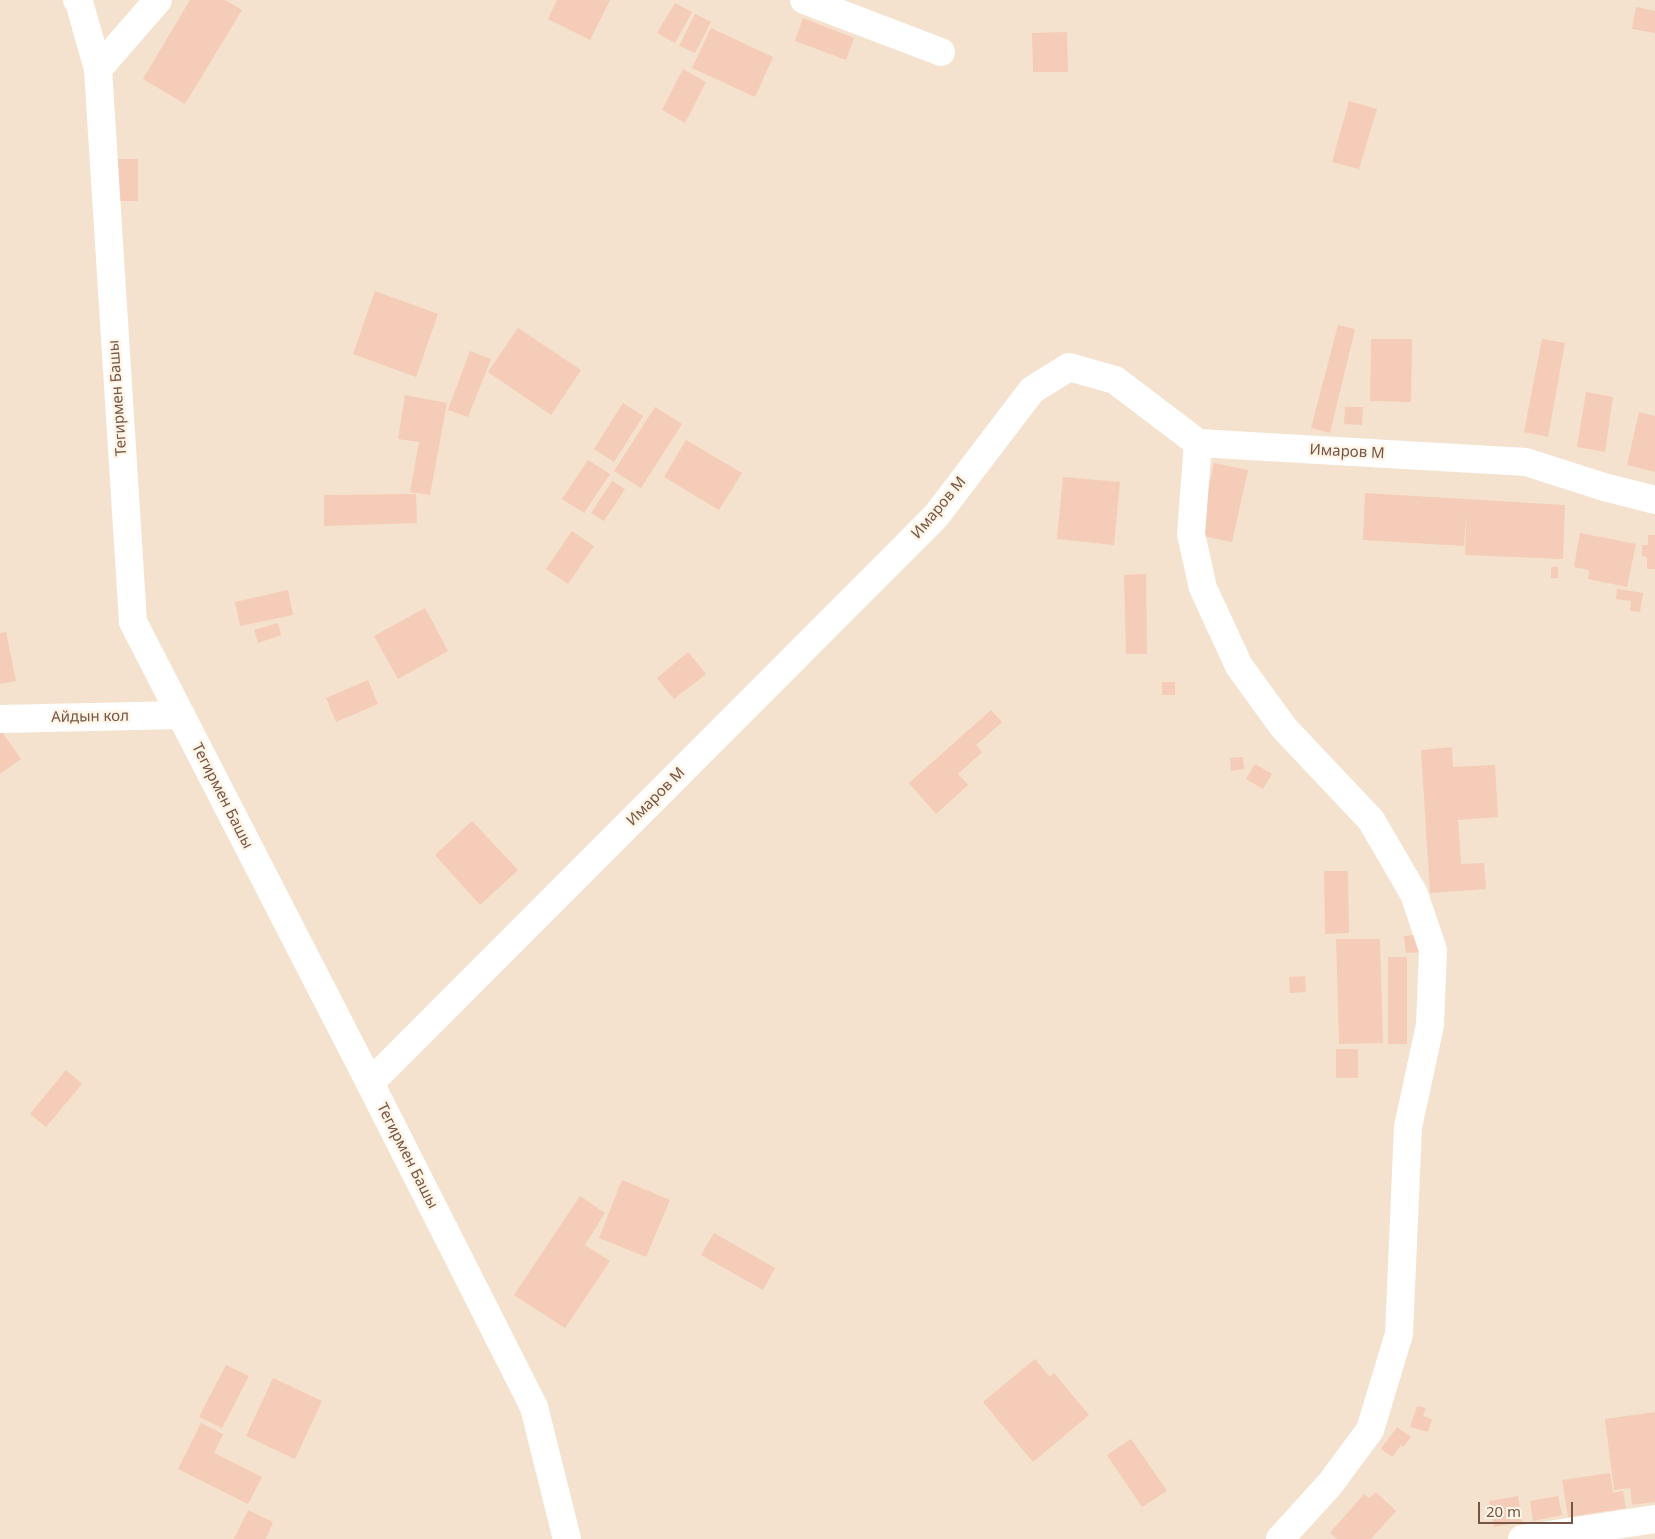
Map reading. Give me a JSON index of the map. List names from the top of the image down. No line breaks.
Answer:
{"streets":{"street":["Тегирмен Башы","Имаров М","Айдын кол"]},"crossings":[["Тегирмен Башы","Имаров М"],["Тегирмен Башы","Айдын кол"]],"scale_bar":"20 m"}
